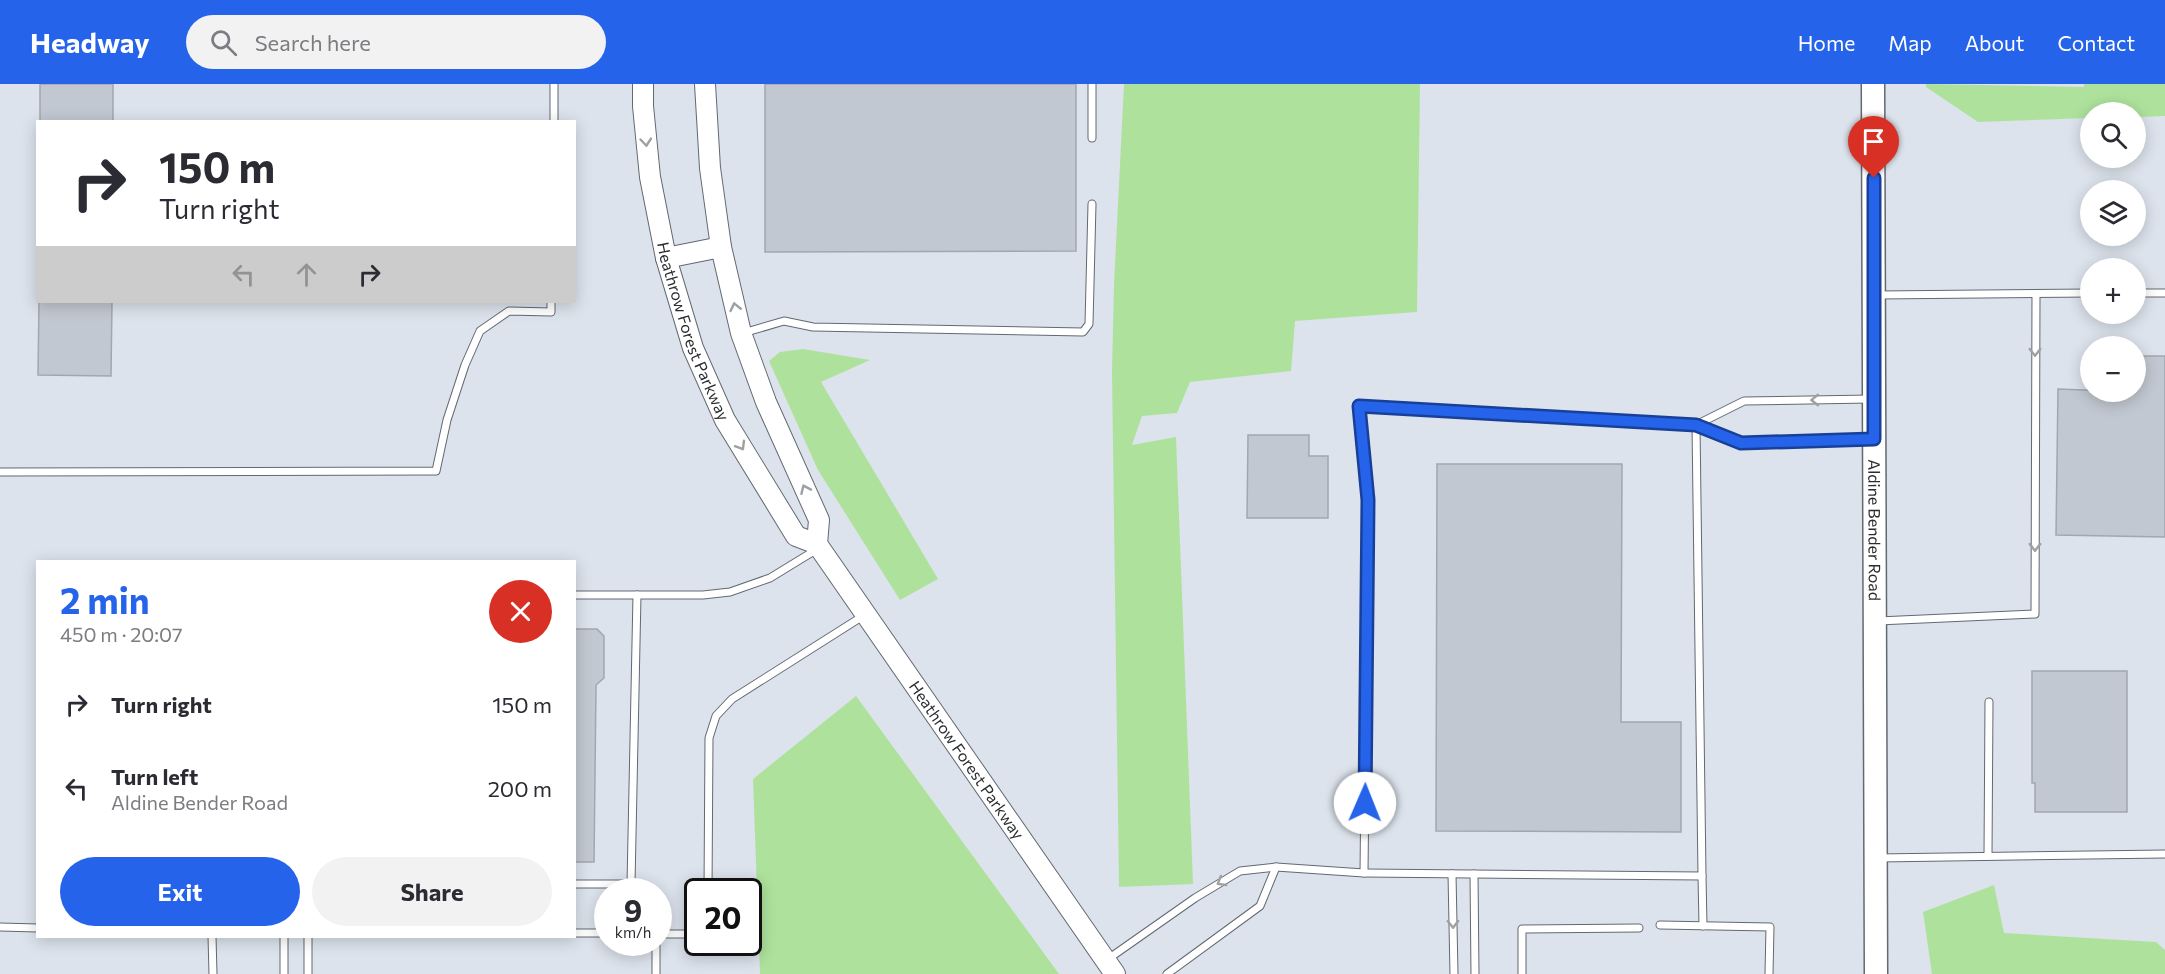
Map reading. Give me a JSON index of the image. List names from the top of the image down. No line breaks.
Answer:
{"streets":{"main road":["Aldine Bender Road"],"street":["Heathrow Forest Parkway"]},"page":{"header":"Headway","search":"Search here","nav":["Home","Map","About","Contact"],"map_buttons":["+","−"],"turn":["150 m","Turn right"],"heading":["2 min","450 m · 20:07"],"list":[{"name":"Turn right","value":"150 m"},{"name":"Turn left","note":"Aldine Bender Road","value":"200 m"}],"buttons":["Exit","Share"],"speed":"9 km/h","limit":"20"}}
